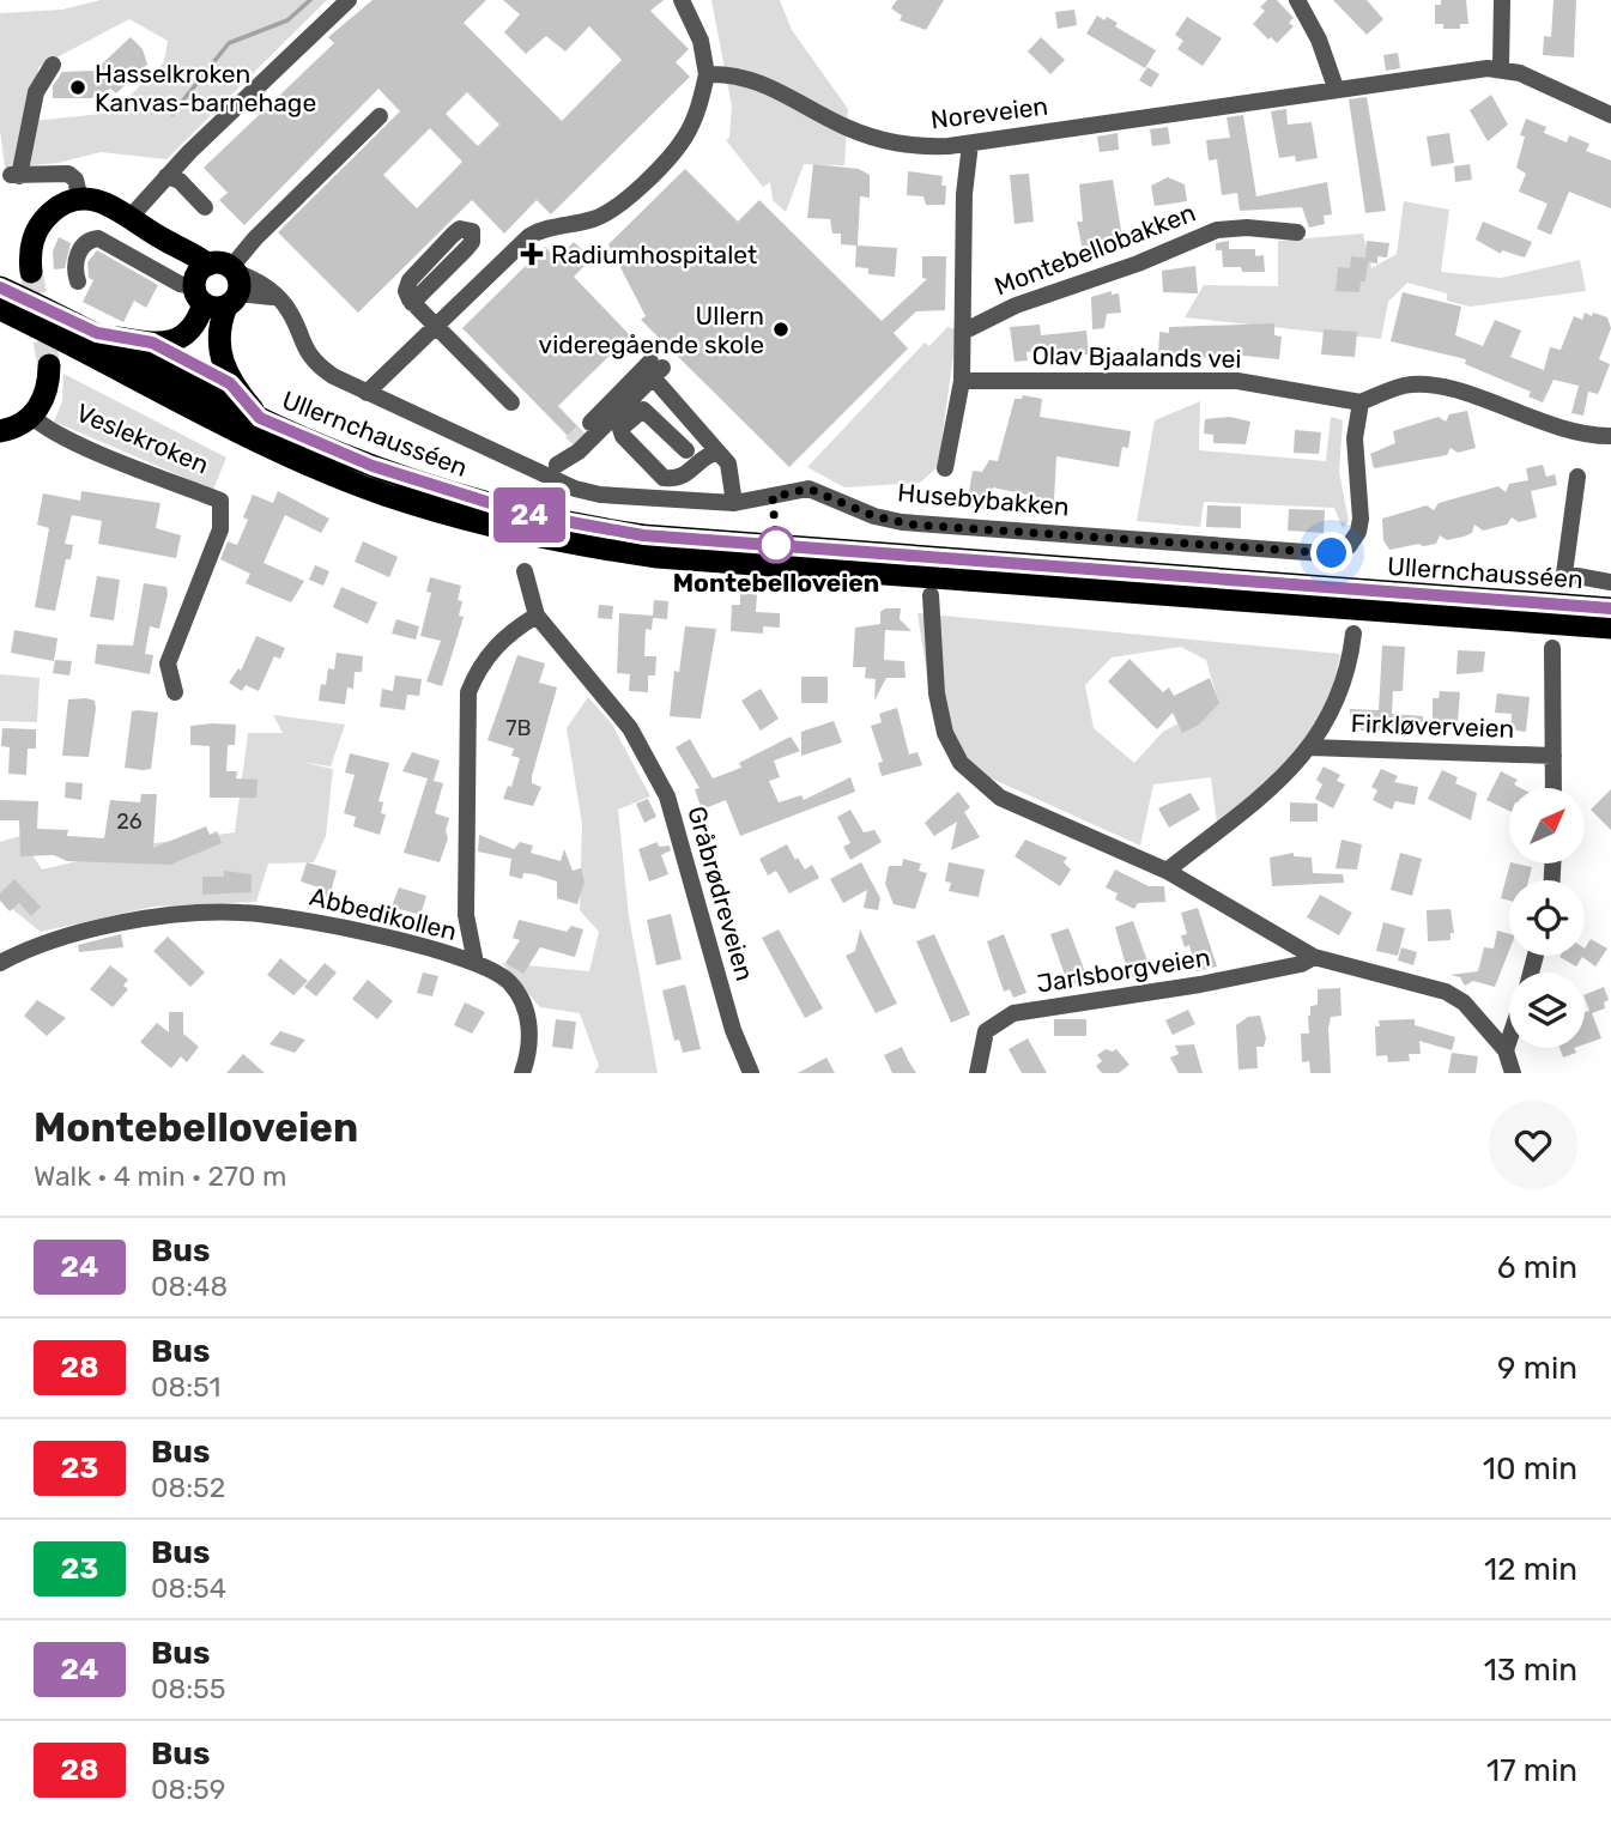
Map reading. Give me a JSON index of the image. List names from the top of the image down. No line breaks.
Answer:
{"streets":{"highway":["Ullernchausséen"],"street":["Noreveien","Montebellobakken","Olav Bjaalands vei","Veslekroken","Husebybakken","Firkløverveien","Gråbrødreveien","Abbedikollen","Jarlsborgveien"]},"crossings":[["Olav Bjaalands vei","Husebybakken"]],"places":{"other":["Hasselkroken Kanvas-barnehage","Ullern videregående skole","Montebelloveien"],"health":["Radiumhospitalet"]},"lines":["bus line 24"],"house_numbers":["7B","26"],"north":"top right","page":{"on_map":"24","heading":["Montebelloveien","Walk · 4 min · 270 m"],"list":[{"mark":"24","name":"Bus","note":"08:48","value":"6 min"},{"mark":"28","name":"Bus","note":"08:51","value":"9 min"},{"mark":"23","name":"Bus","note":"08:52","value":"10 min"},{"mark":"23","name":"Bus","note":"08:54","value":"12 min"},{"mark":"24","name":"Bus","note":"08:55","value":"13 min"},{"mark":"28","name":"Bus","note":"08:59","value":"17 min"}]}}
